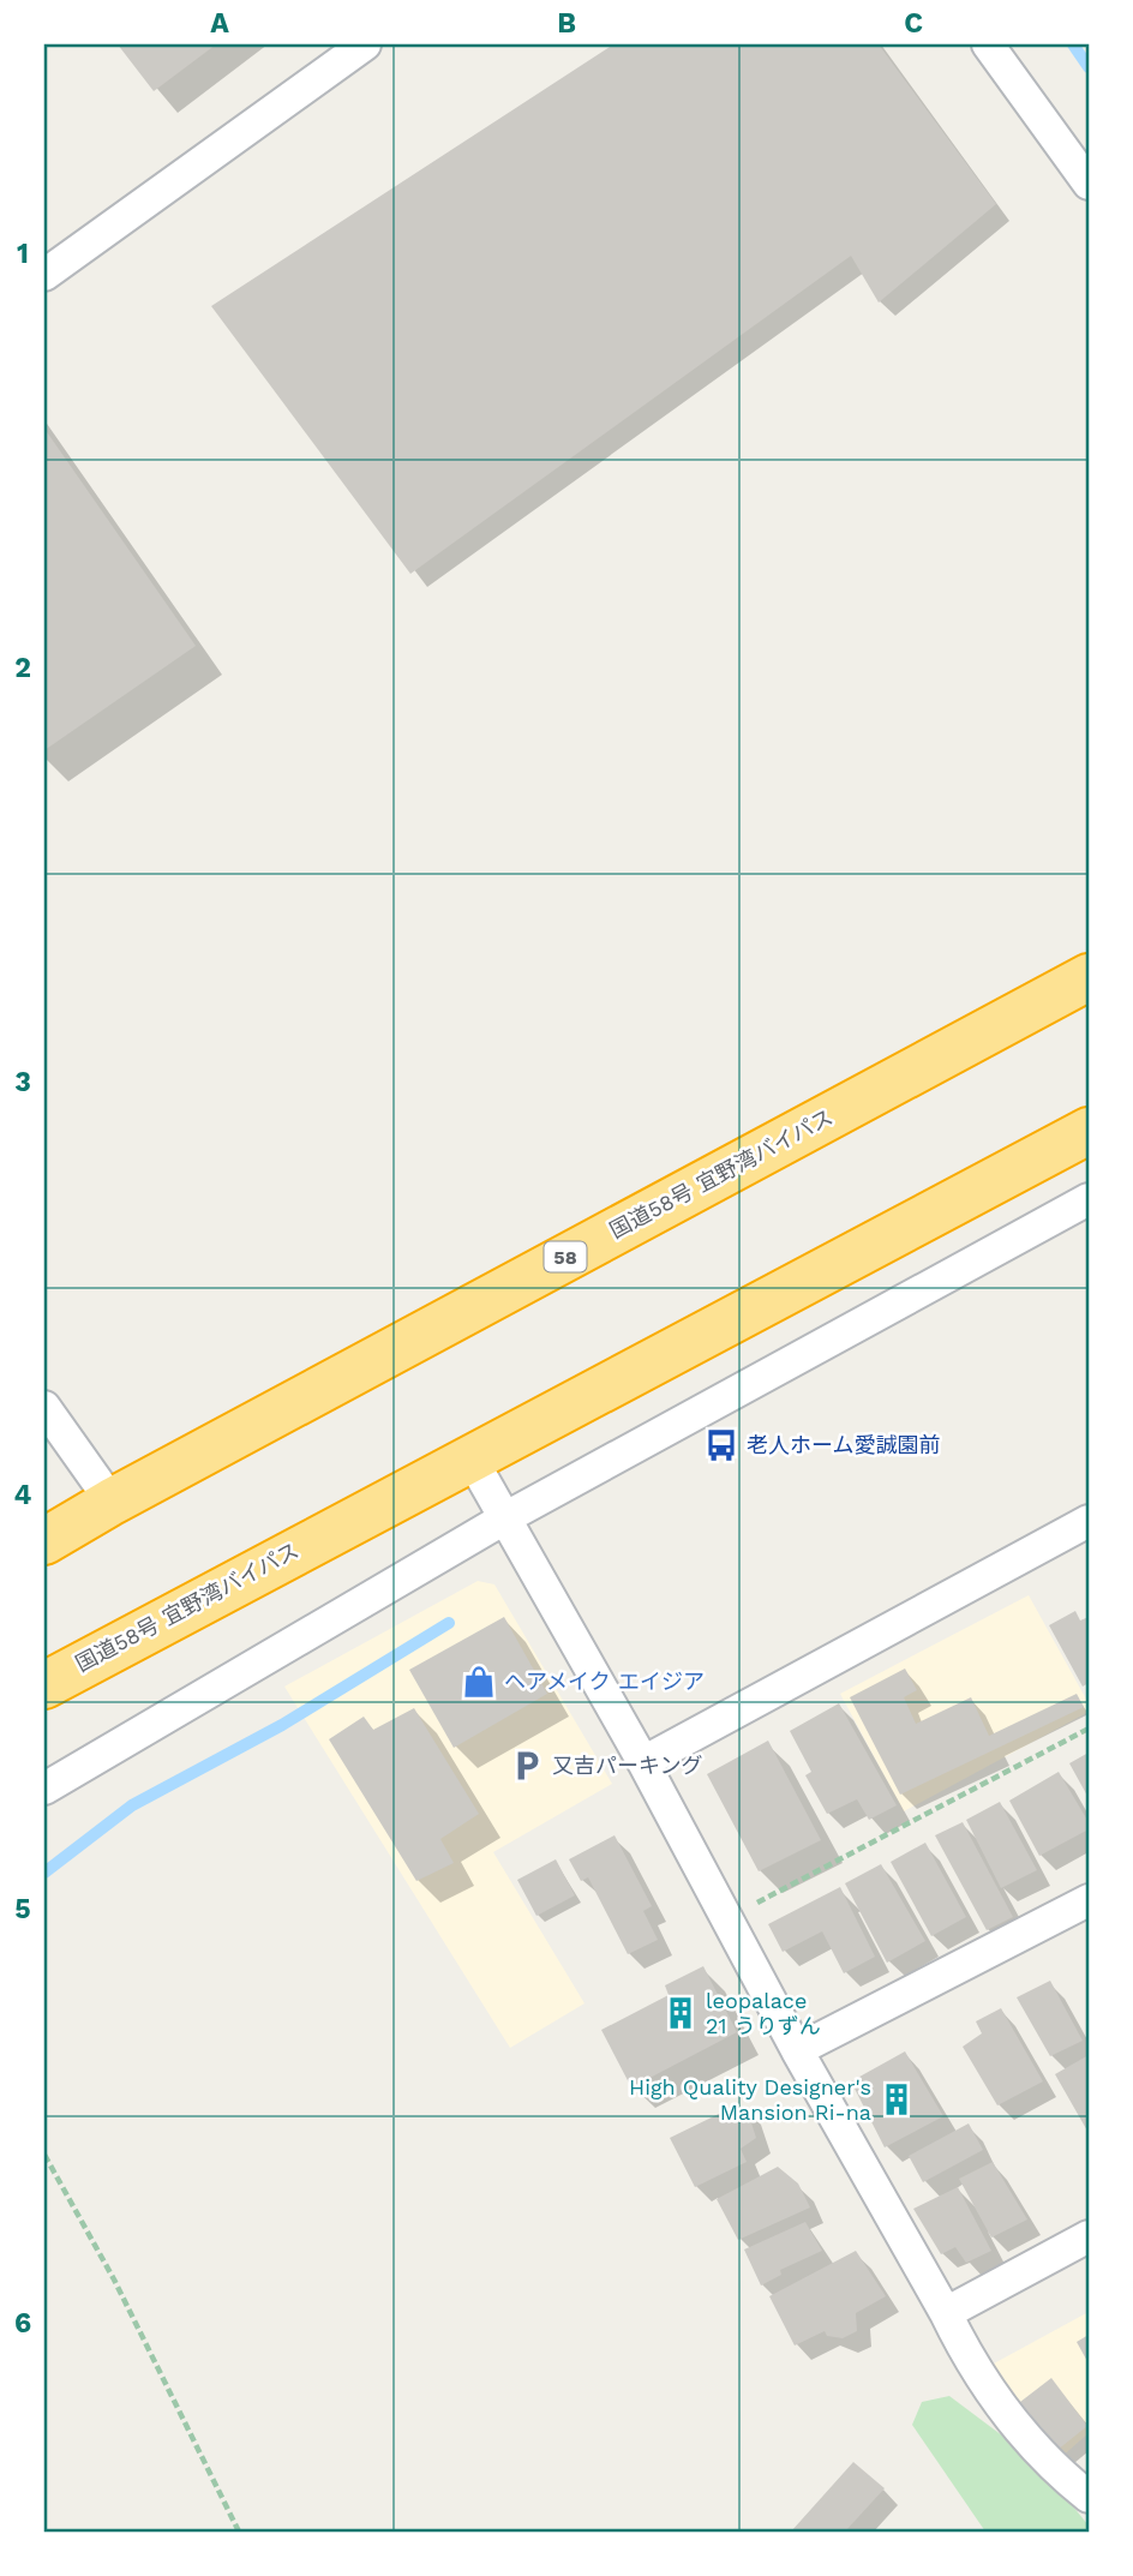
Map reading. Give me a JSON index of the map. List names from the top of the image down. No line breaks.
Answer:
{"streets":{"highway":["国道58号 宜野湾バイパス","58"]},"places":{"bus stop":["老人ホーム愛誠園前"],"shop":["ヘアメイク エイジア"],"parking":["又吉パーキング"],"building":["leopalace 21 うりずん","High Quality Designer's Mansion Ri-na"]},"grid":{"columns":["A","B","C"],"rows":["1","2","3","4","5","6"]}}
